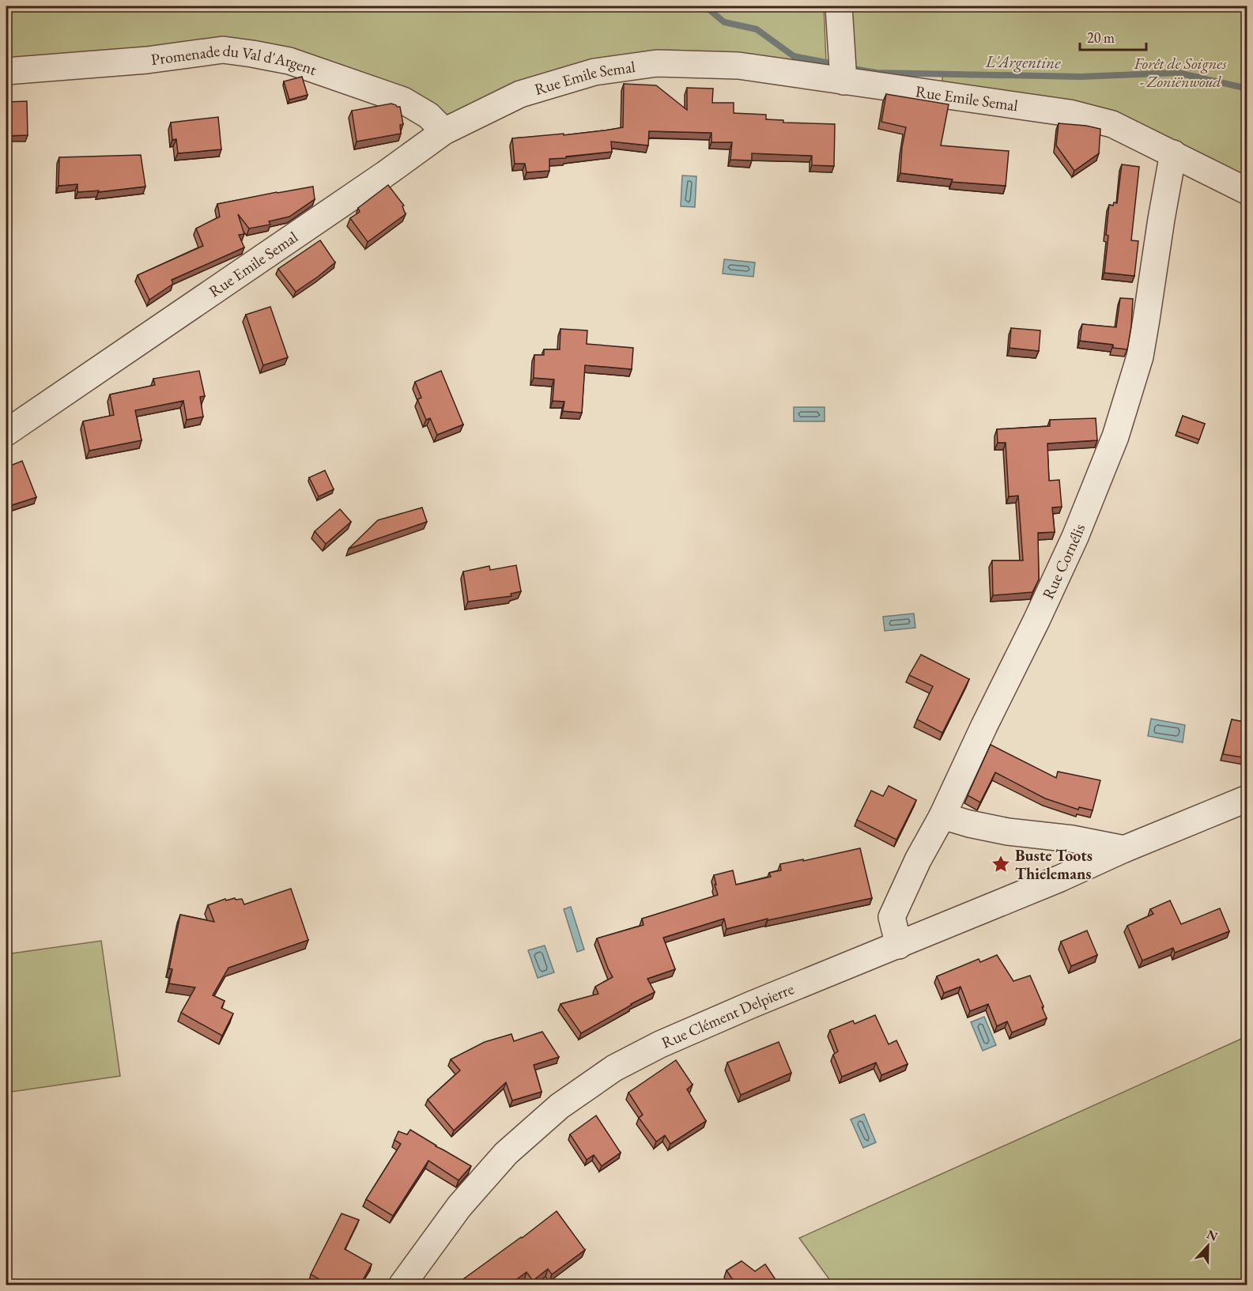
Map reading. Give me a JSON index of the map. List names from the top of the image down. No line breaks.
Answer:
{"streets":{"street":["Promenade du Val d'Argent","Rue Emile Semal","Rue Cornélis","Rue Clément Delpierre"]},"crossings":[["Promenade du Val d'Argent","Rue Emile Semal"],["Rue Emile Semal","Rue Cornélis"],["Rue Cornélis","Rue Clément Delpierre"]],"water":["L'Argentine"],"parks":["Forêt de Soignes - Zoniënwoud"],"places":{"place":["Buste Toots Thielemans"]},"scale_bar":"20 m","north":"top"}
